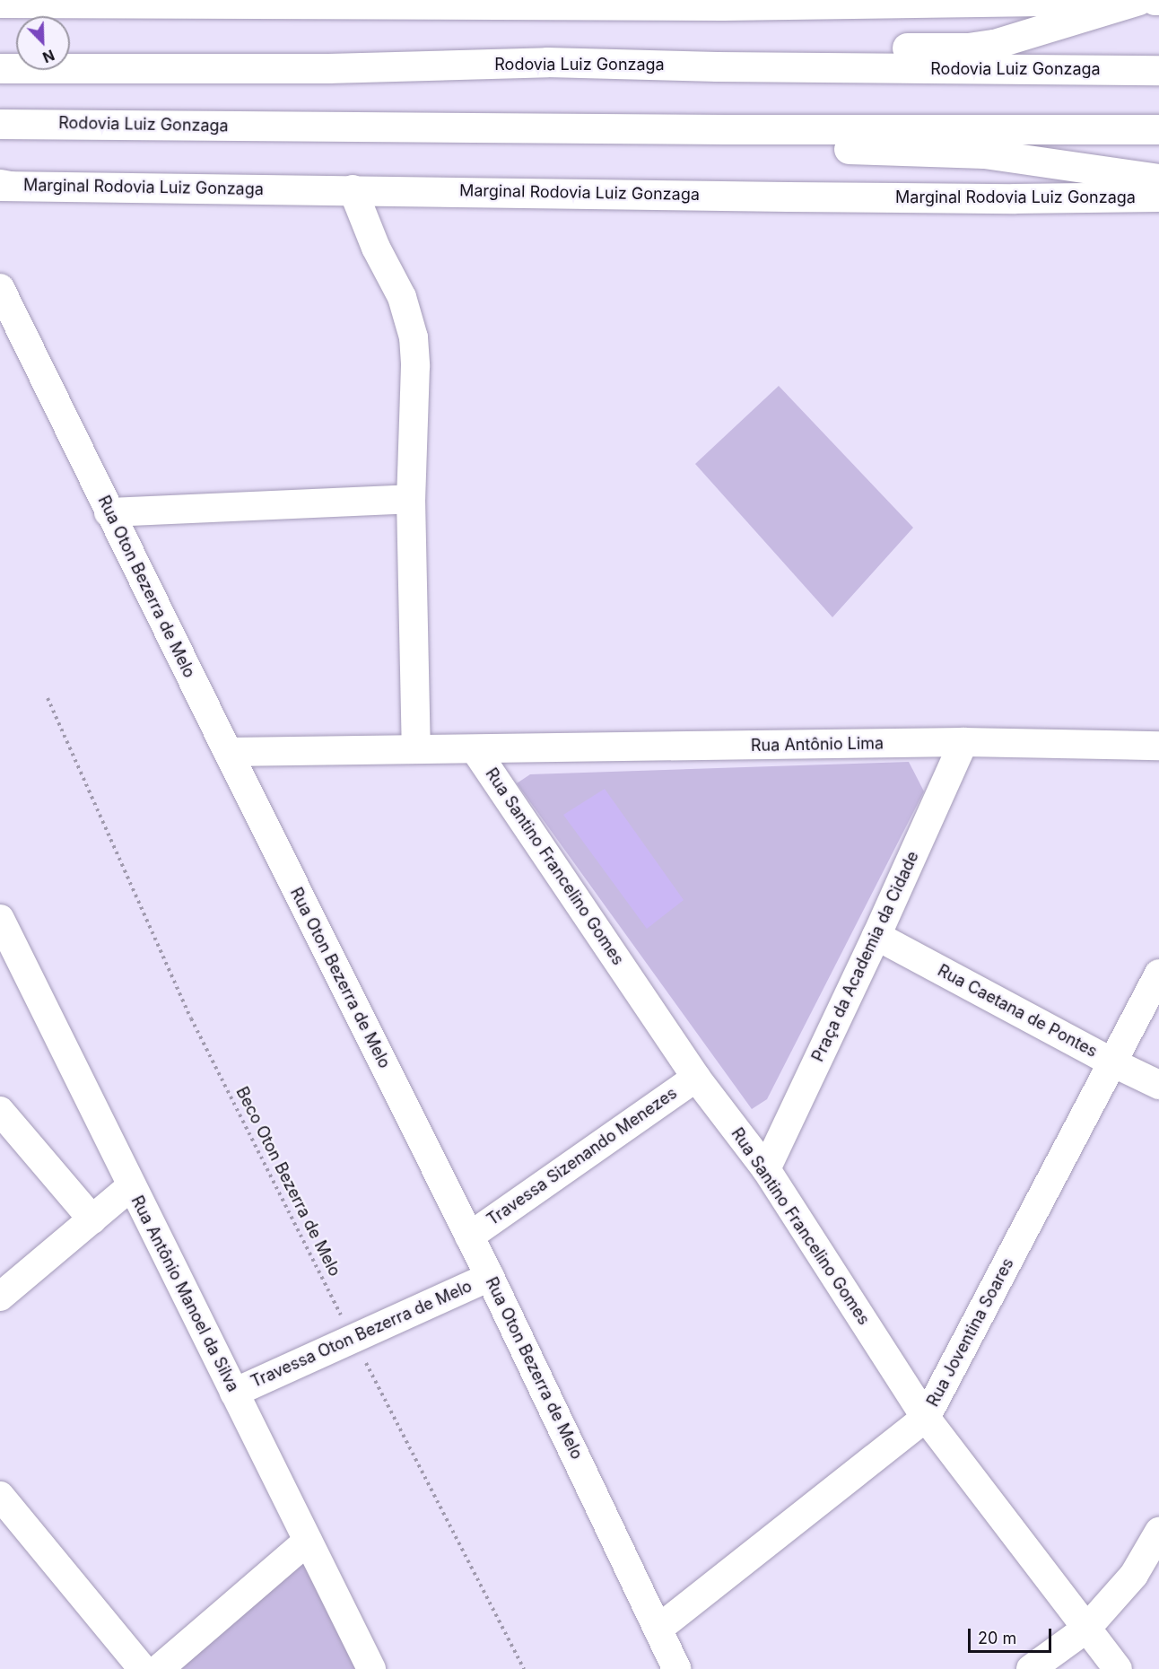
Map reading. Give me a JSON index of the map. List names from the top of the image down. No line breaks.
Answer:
{"streets":{"main road":["Rodovia Luiz Gonzaga","Marginal Rodovia Luiz Gonzaga"],"street":["Rua Oton Bezerra de Melo","Rua Antônio Lima","Rua Santino Francelino Gomes","Praça da Academia da Cidade","Rua Caetana de Pontes","Travessa Sizenando Menezes","Rua Antônio Manoel da Silva","Rua Joventina Soares","Travessa Oton Bezerra de Melo"],"path":["Beco Oton Bezerra de Melo"]},"crossings":[["Rua Oton Bezerra de Melo","Rua Antônio Lima"],["Rua Oton Bezerra de Melo","Travessa Sizenando Menezes"],["Rua Oton Bezerra de Melo","Rua Joventina Soares"],["Rua Oton Bezerra de Melo","Travessa Oton Bezerra de Melo"],["Rua Antônio Lima","Rua Santino Francelino Gomes"],["Rua Antônio Lima","Praça da Academia da Cidade"],["Rua Santino Francelino Gomes","Praça da Academia da Cidade"],["Rua Santino Francelino Gomes","Travessa Sizenando Menezes"],["Rua Santino Francelino Gomes","Rua Joventina Soares"],["Praça da Academia da Cidade","Rua Caetana de Pontes"],["Rua Caetana de Pontes","Rua Joventina Soares"],["Beco Oton Bezerra de Melo","Travessa Oton Bezerra de Melo"],["Rua Antônio Manoel da Silva","Travessa Oton Bezerra de Melo"]],"scale_bar":"20 m","north":"bottom right"}
